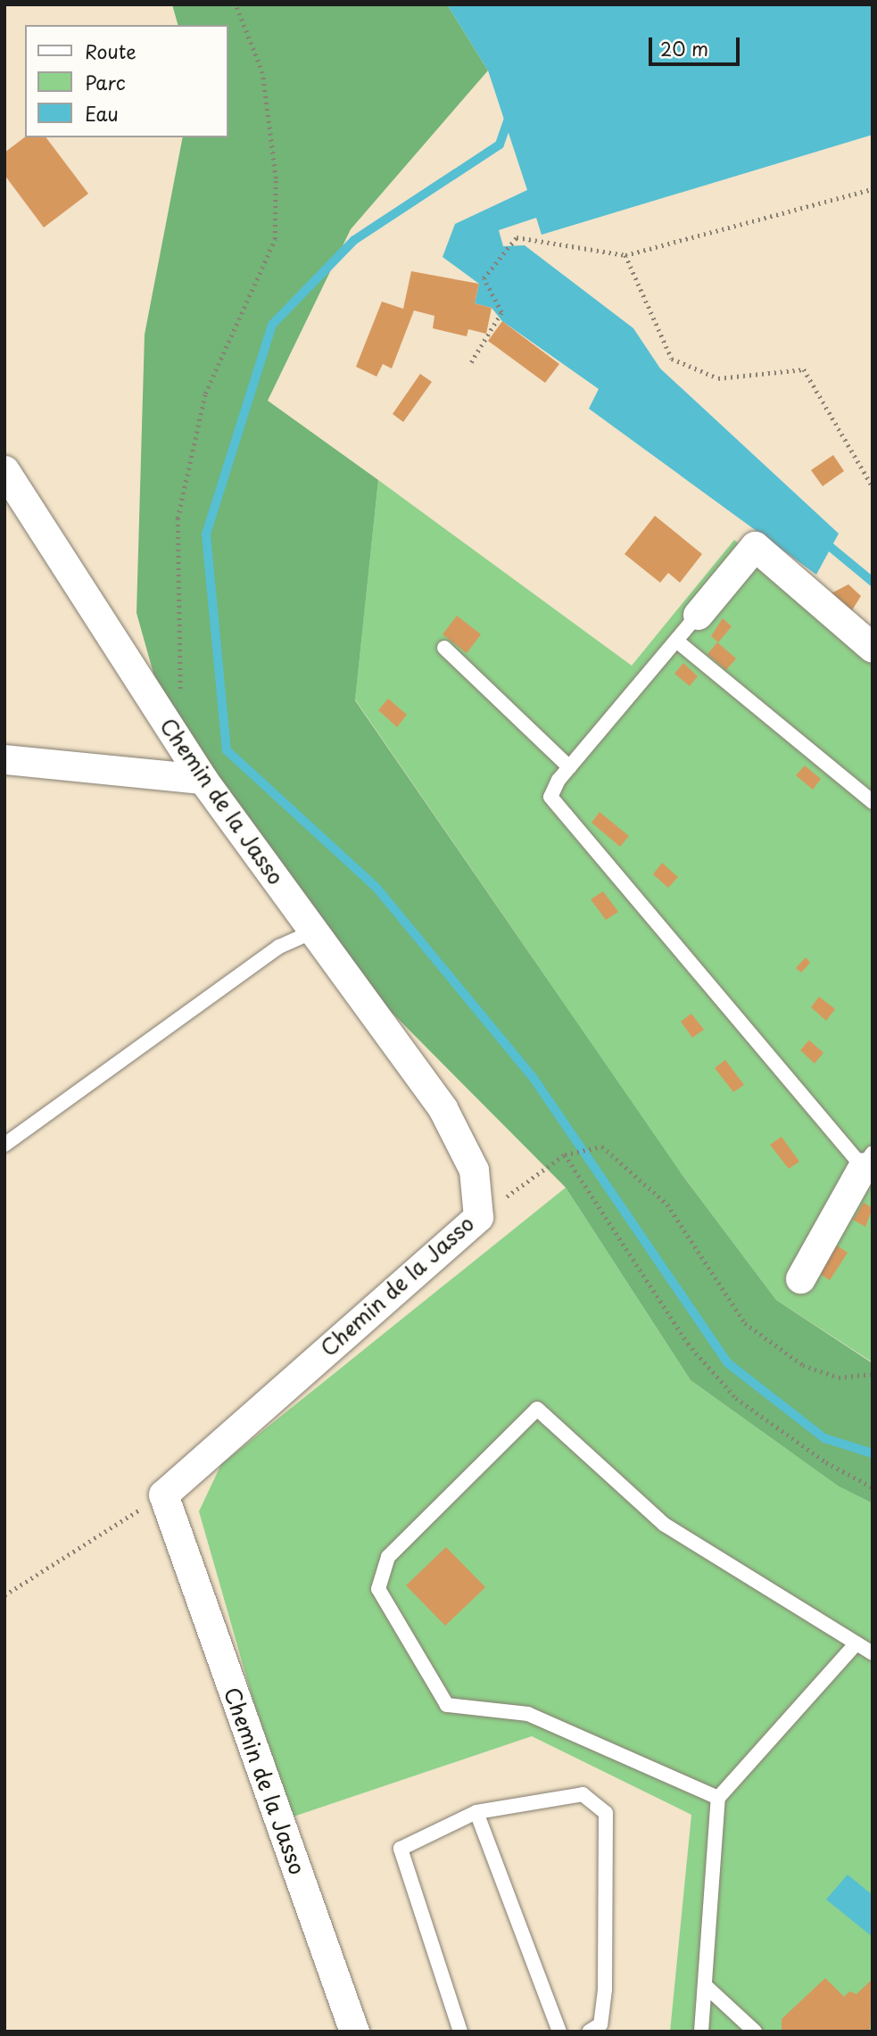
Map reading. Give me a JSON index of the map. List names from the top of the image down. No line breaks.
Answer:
{"streets":{"street":["Chemin de la Jasso"]},"legend":["Route","Parc","Eau"],"scale_bar":"20 m"}
